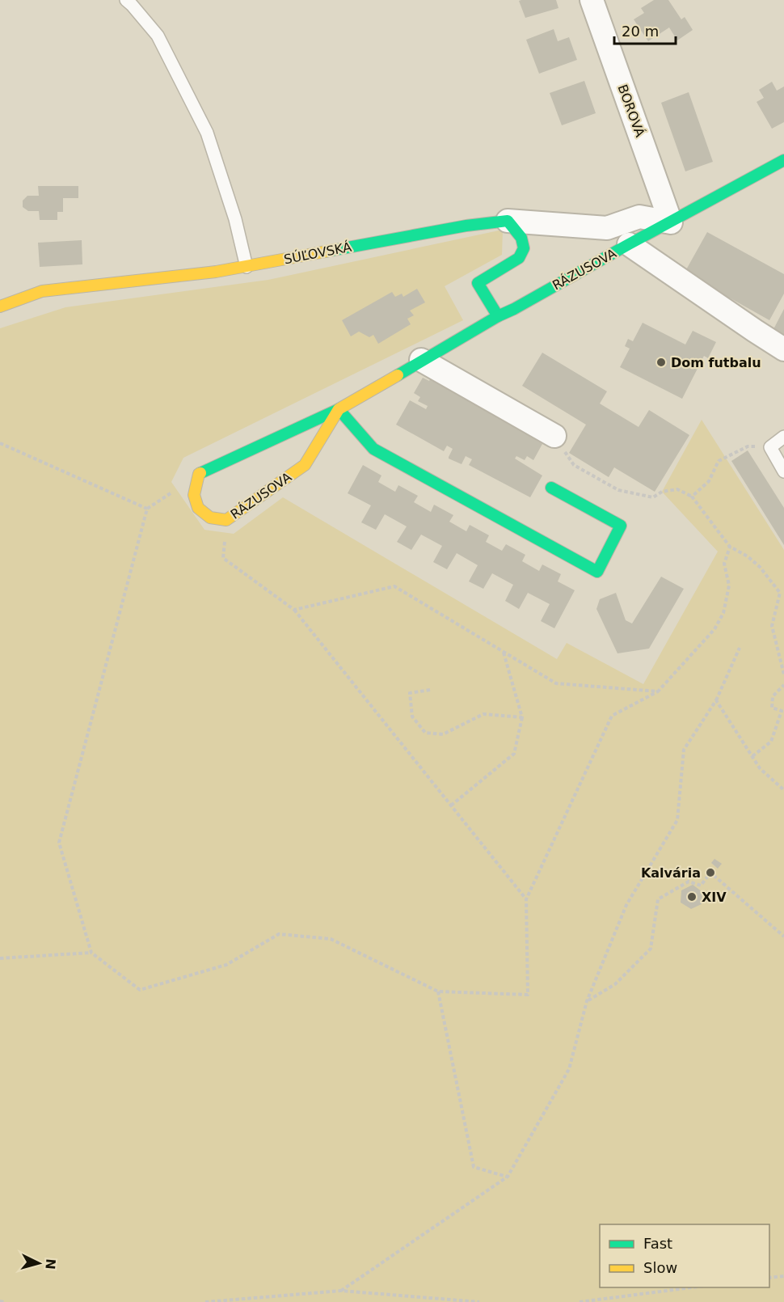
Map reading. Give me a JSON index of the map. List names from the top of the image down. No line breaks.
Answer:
{"streets":{"street":["BOROVÁ","SÚĽOVSKÁ","RÁZUSOVA"]},"crossings":[["BOROVÁ","RÁZUSOVA"]],"places":["Dom futbalu","Kalvária","XIV"],"legend":["Fast","Slow"],"scale_bar":"20 m","north":"right"}
